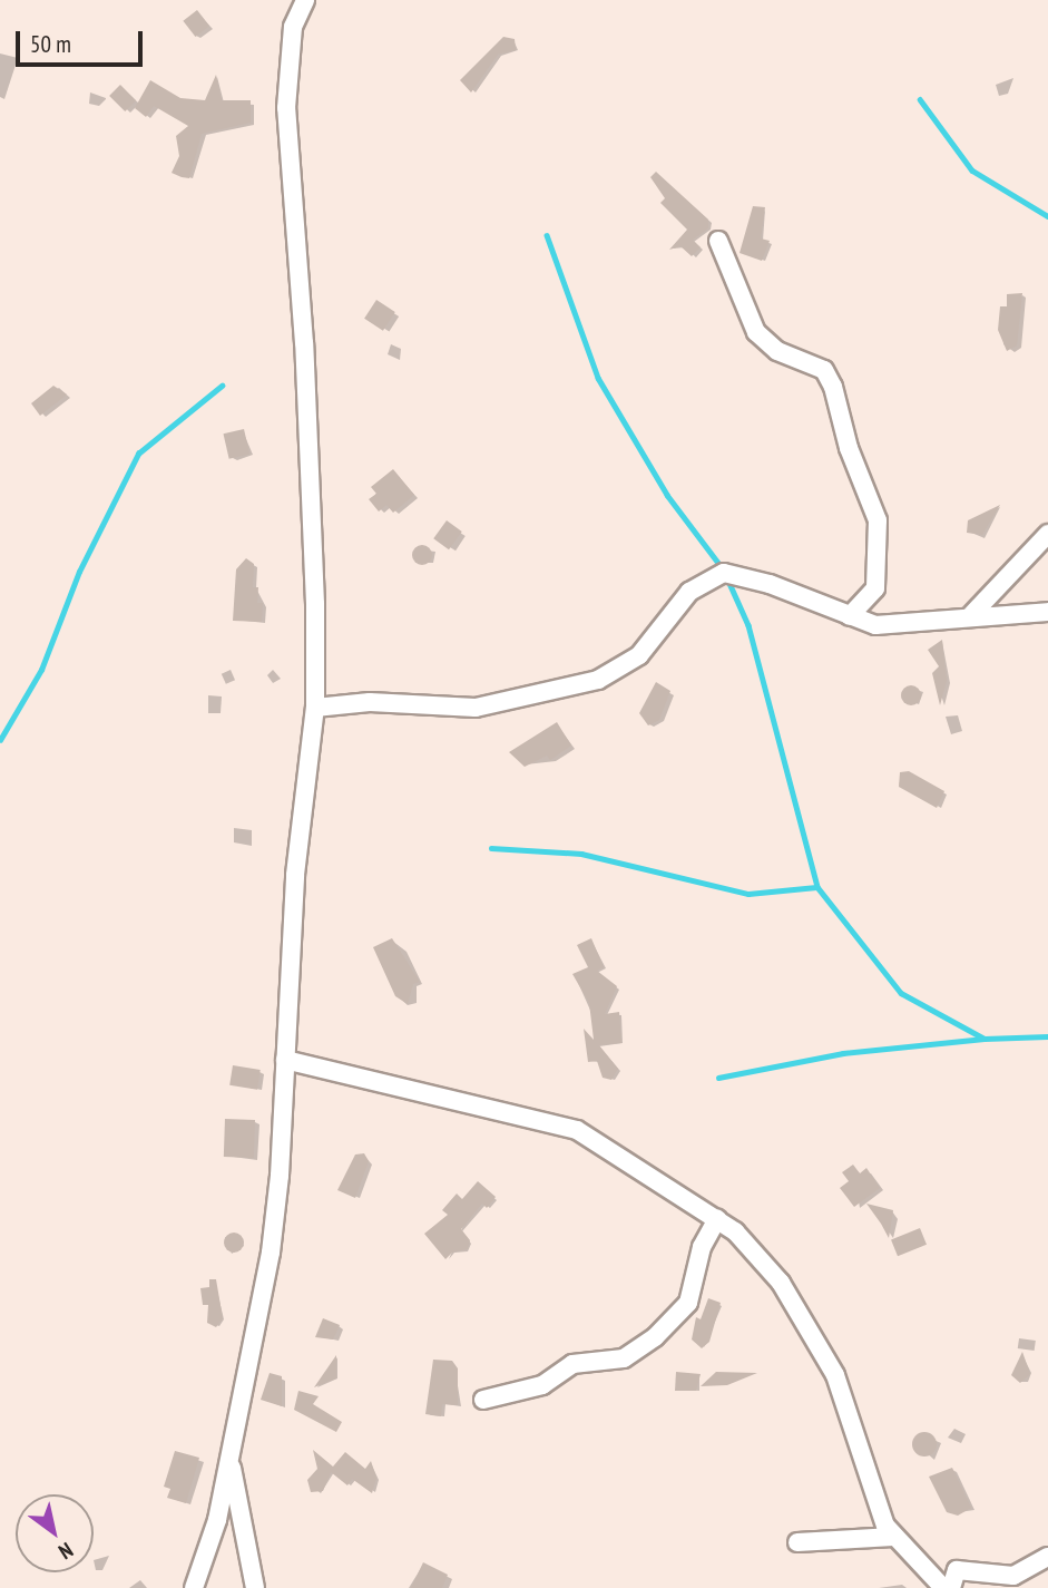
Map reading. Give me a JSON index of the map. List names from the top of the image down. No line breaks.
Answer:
{"scale_bar":"50 m","north":"bottom right"}
